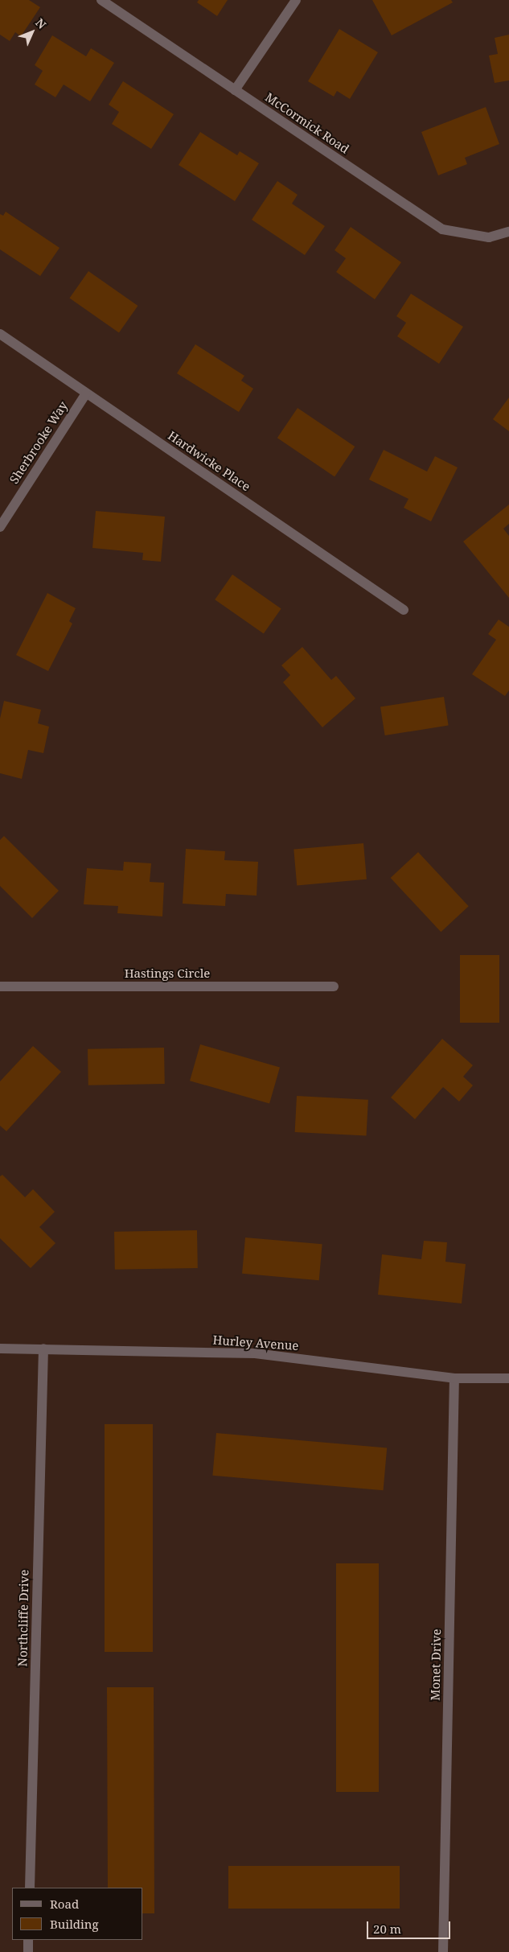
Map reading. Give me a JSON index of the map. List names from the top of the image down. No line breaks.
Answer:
{"streets":{"street":["McCormick Road","Sherbrooke Way","Hardwicke Place","Hastings Circle","Hurley Avenue","Northcliffe Drive","Monet Drive"]},"crossings":[["Sherbrooke Way","Hardwicke Place"],["Hurley Avenue","Northcliffe Drive"],["Hurley Avenue","Monet Drive"]],"legend":["Road","Building"],"scale_bar":"20 m","north":"top right"}
